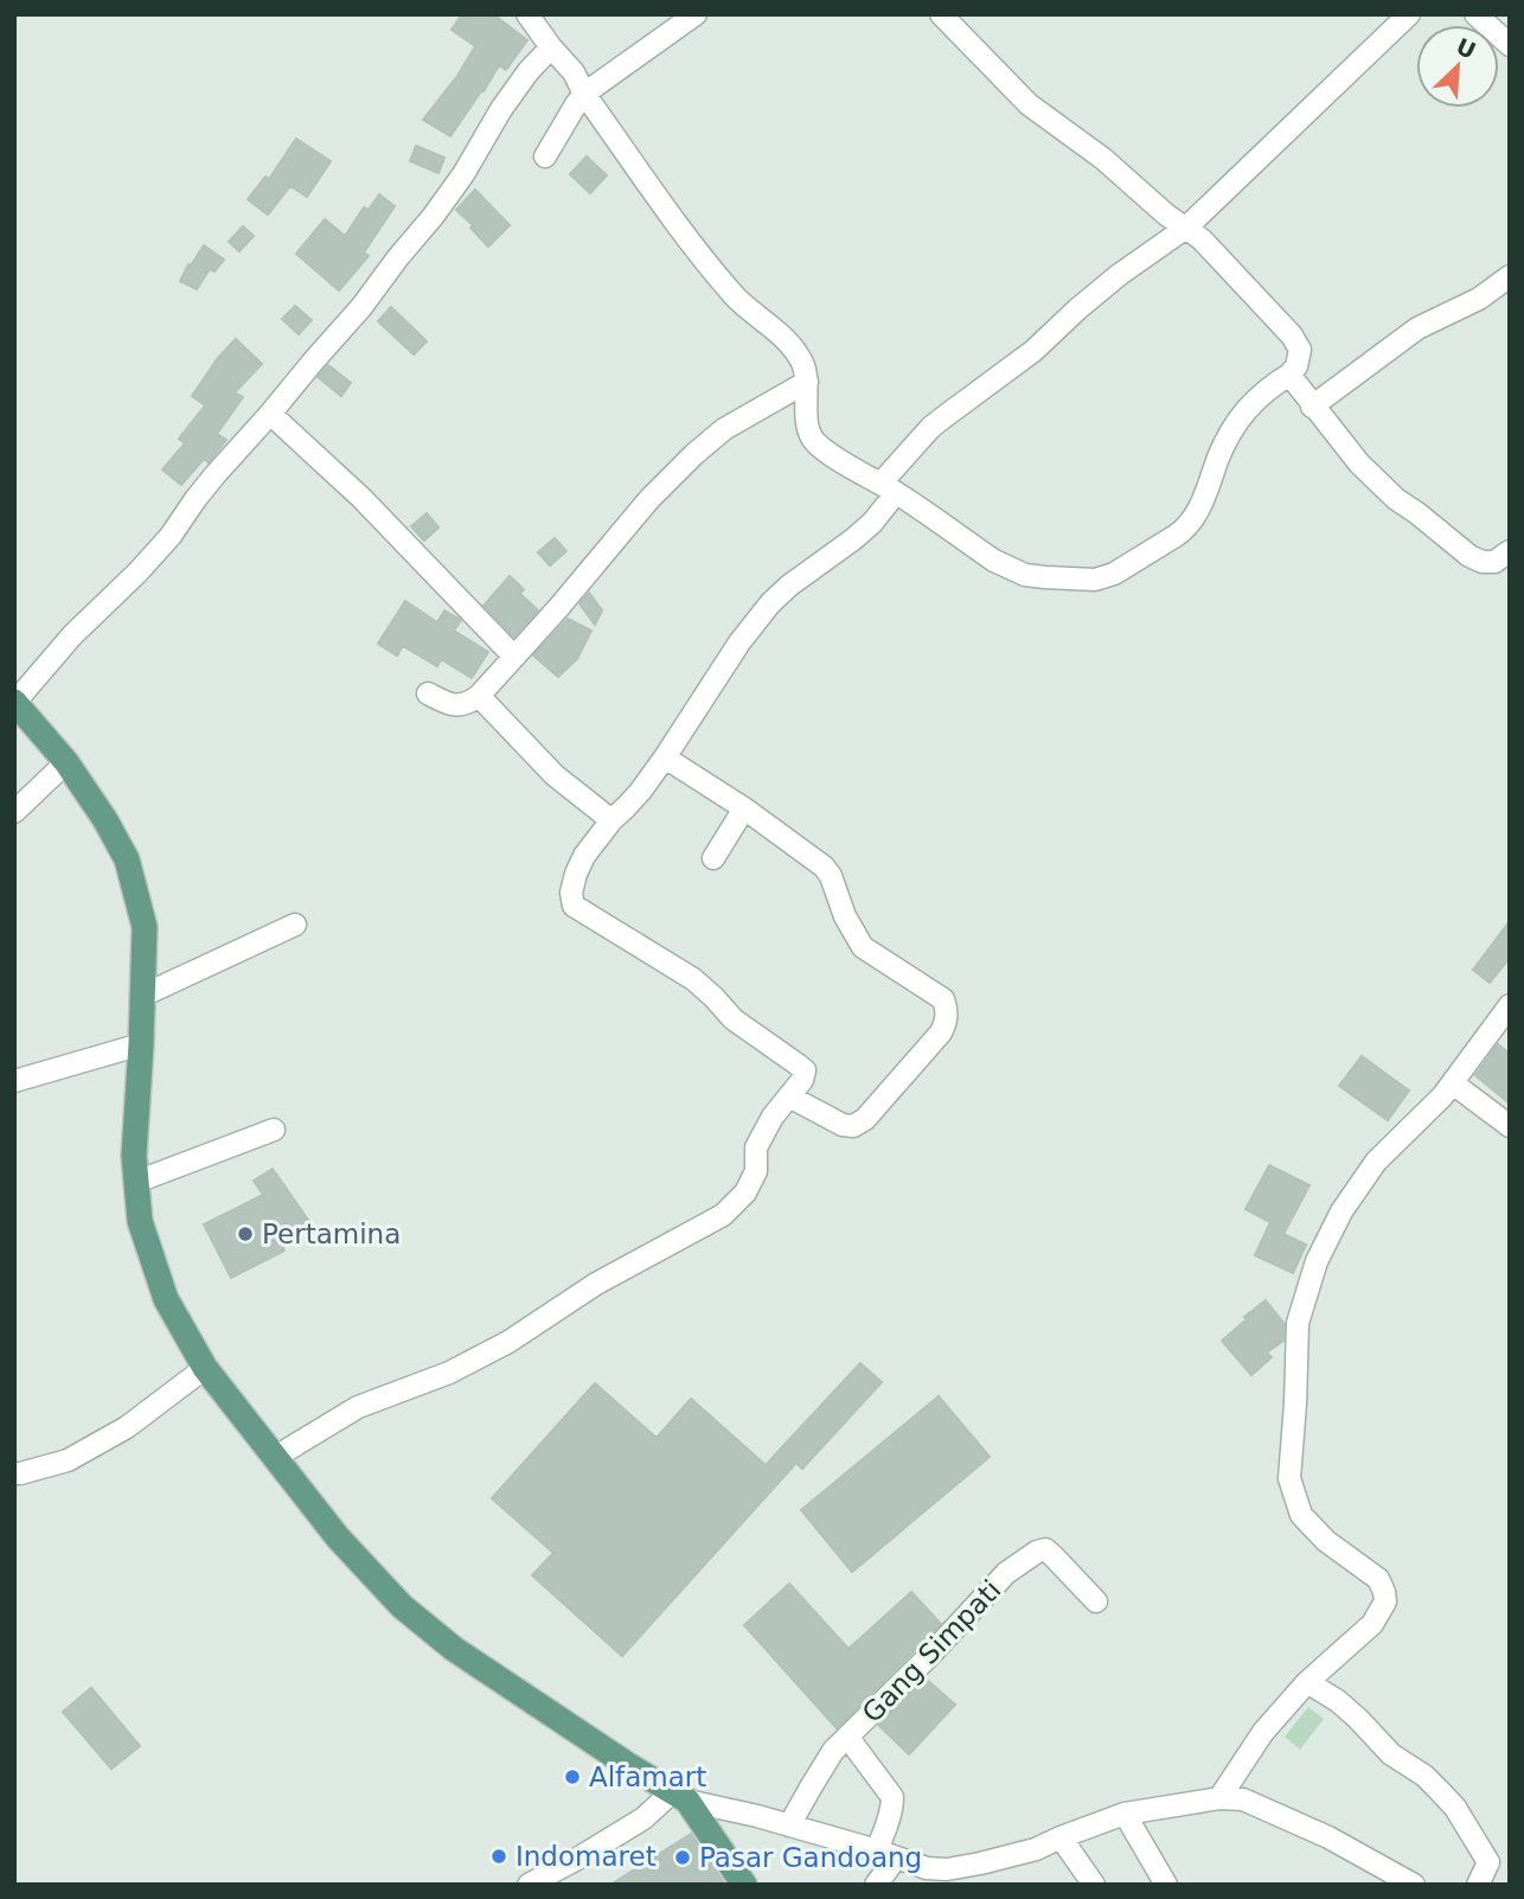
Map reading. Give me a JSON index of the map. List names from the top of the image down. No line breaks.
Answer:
{"streets":{"street":["Gang Simpati"]},"places":["Pertamina","Alfamart","Indomaret","Pasar Gandoang"],"north":"top right"}
